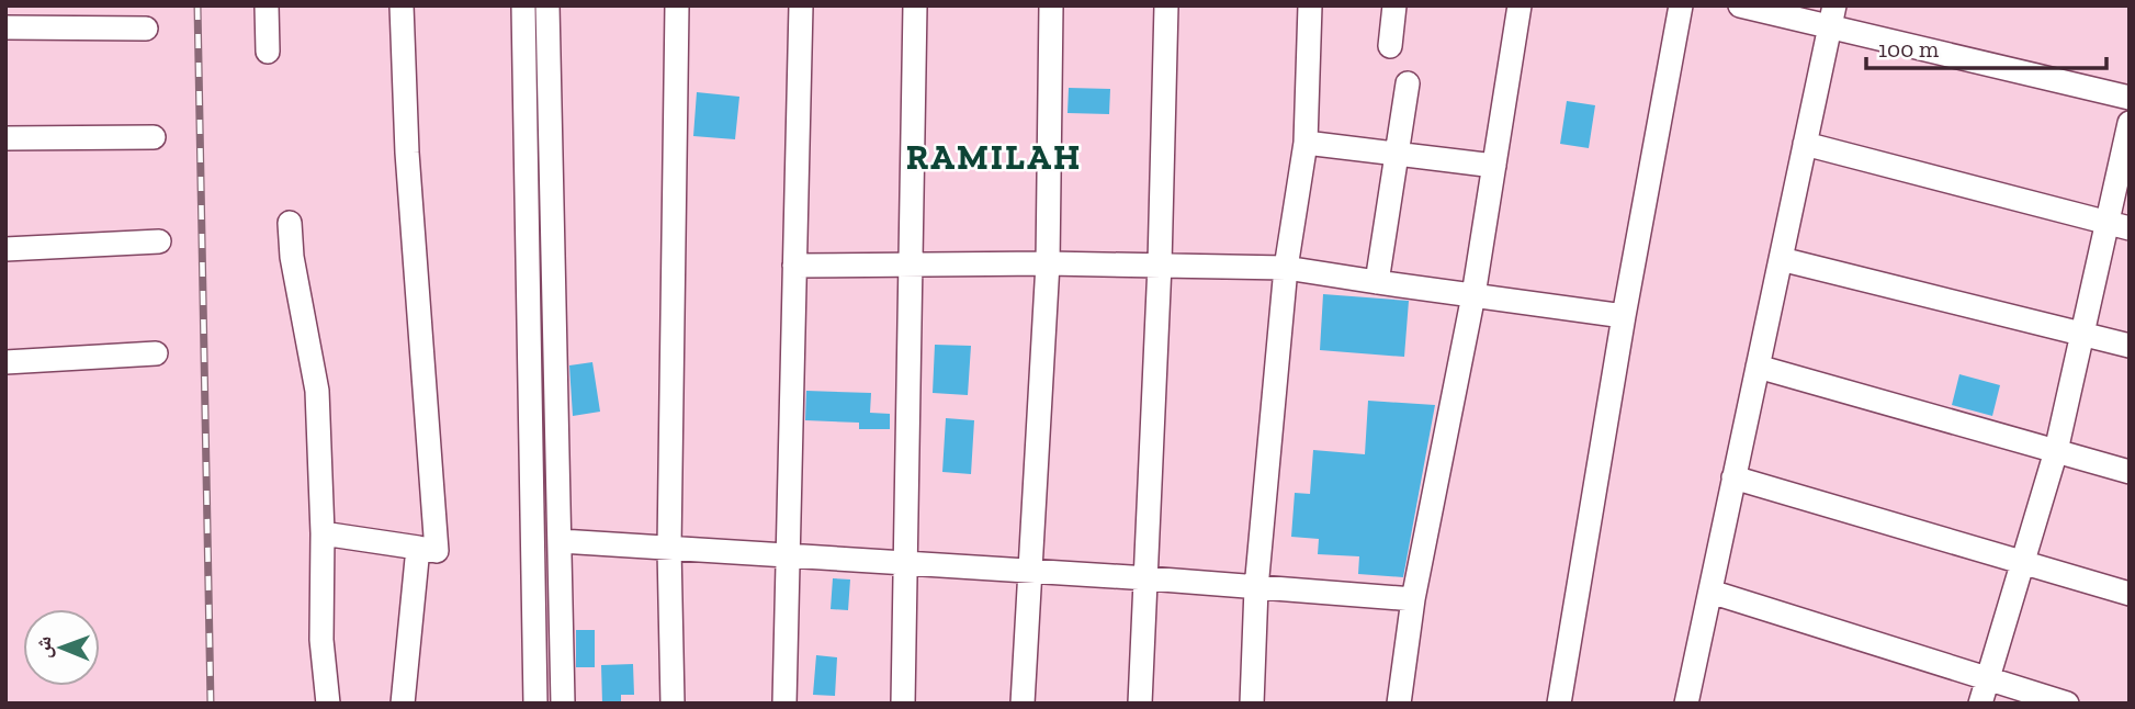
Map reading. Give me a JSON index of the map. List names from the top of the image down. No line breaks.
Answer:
{"districts":["RAMILAH"],"scale_bar":"100 m","north":"left"}
